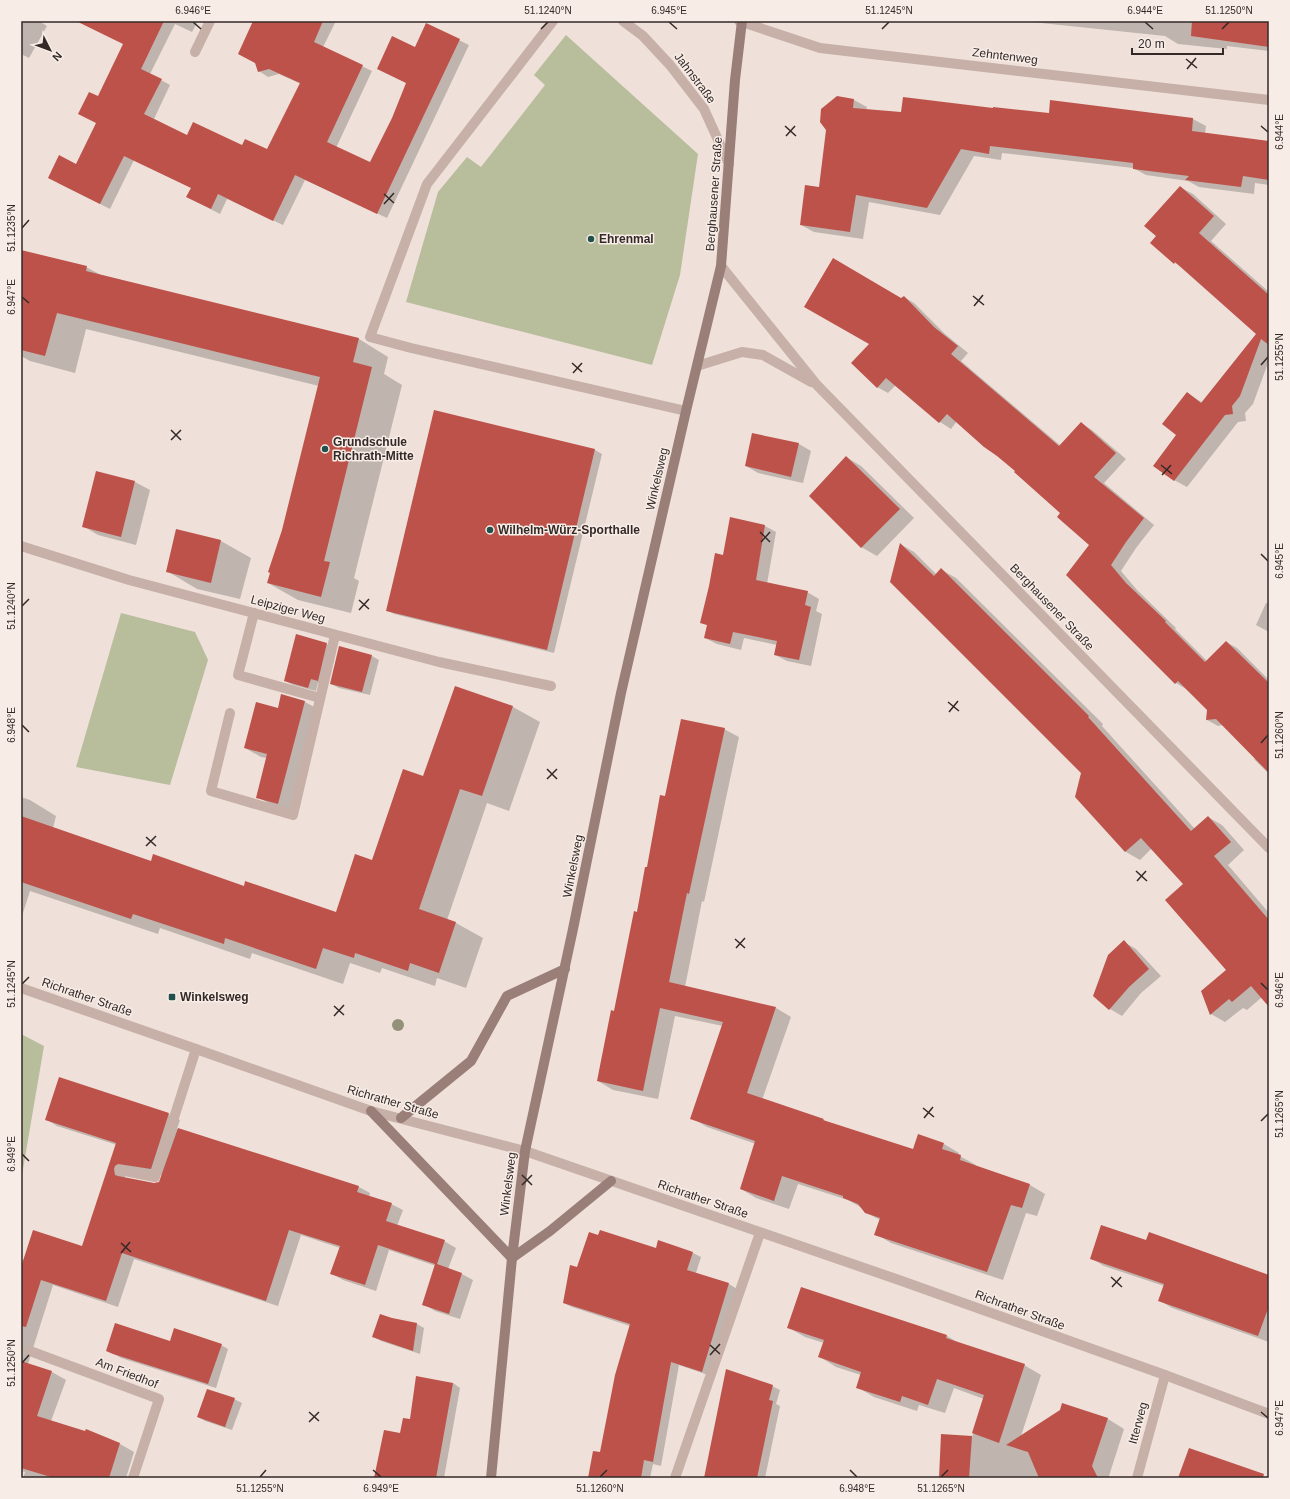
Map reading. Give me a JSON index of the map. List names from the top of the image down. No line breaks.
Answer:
{"streets":{"main road":["Berghausener Straße","Winkelsweg"],"street":["Zehntenweg","Jahnstraße","Leipziger Weg","Richrather Straße","Am Friedhof","Itterweg"]},"crossings":[["Zehntenweg","Berghausener Straße"],["Jahnstraße","Berghausener Straße"],["Berghausener Straße","Winkelsweg"],["Winkelsweg","Richrather Straße"],["Richrather Straße","Itterweg"]],"places":{"other":["Ehrenmal","Grundschule Richrath-Mitte","Wilhelm-Würz-Sporthalle"],"transit":["Winkelsweg"]},"scale_bar":"20 m","north":"bottom right","coordinates":["6.946°E","51.1240°N","6.945°E","51.1245°N","6.944°E","51.1250°N","51.1235°N","6.947°E","51.1255°N","6.948°E","51.1260°N","51.1265°N","6.949°E"]}
